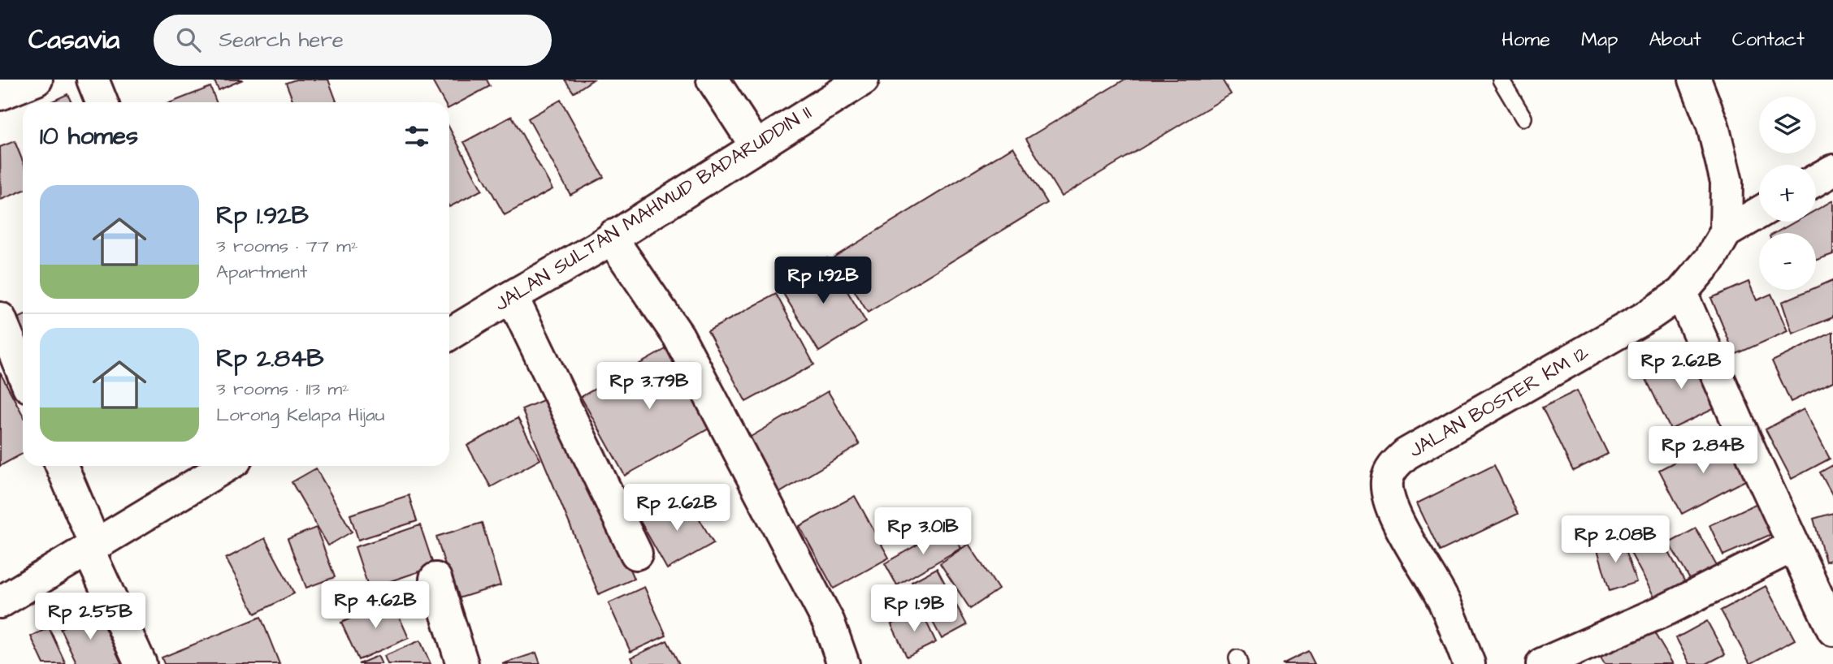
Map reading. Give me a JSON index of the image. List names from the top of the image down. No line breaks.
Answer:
{"streets":{"main road":["JALAN SULTAN MAHMUD BADARUDDIN II","JALAN BOSTER KM 12"]},"page":{"header":"Casavia","search":"Search here","nav":["Home","Map","About","Contact"],"map_buttons":["+","−"],"heading":"10 homes","list":[{"name":"Rp 1.92B","note":"3 rooms · 77 m² · Apartment"},{"name":"Rp 2.84B","note":"3 rooms · 113 m² · Lorong Kelapa Hijau"}],"price":["Rp 1.92B","Rp 2.62B","Rp 3.79B","Rp 2.84B","Rp 2.62B","Rp 3.01B","Rp 2.08B","Rp 4.62B","Rp 1.9B","Rp 2.55B"]}}
